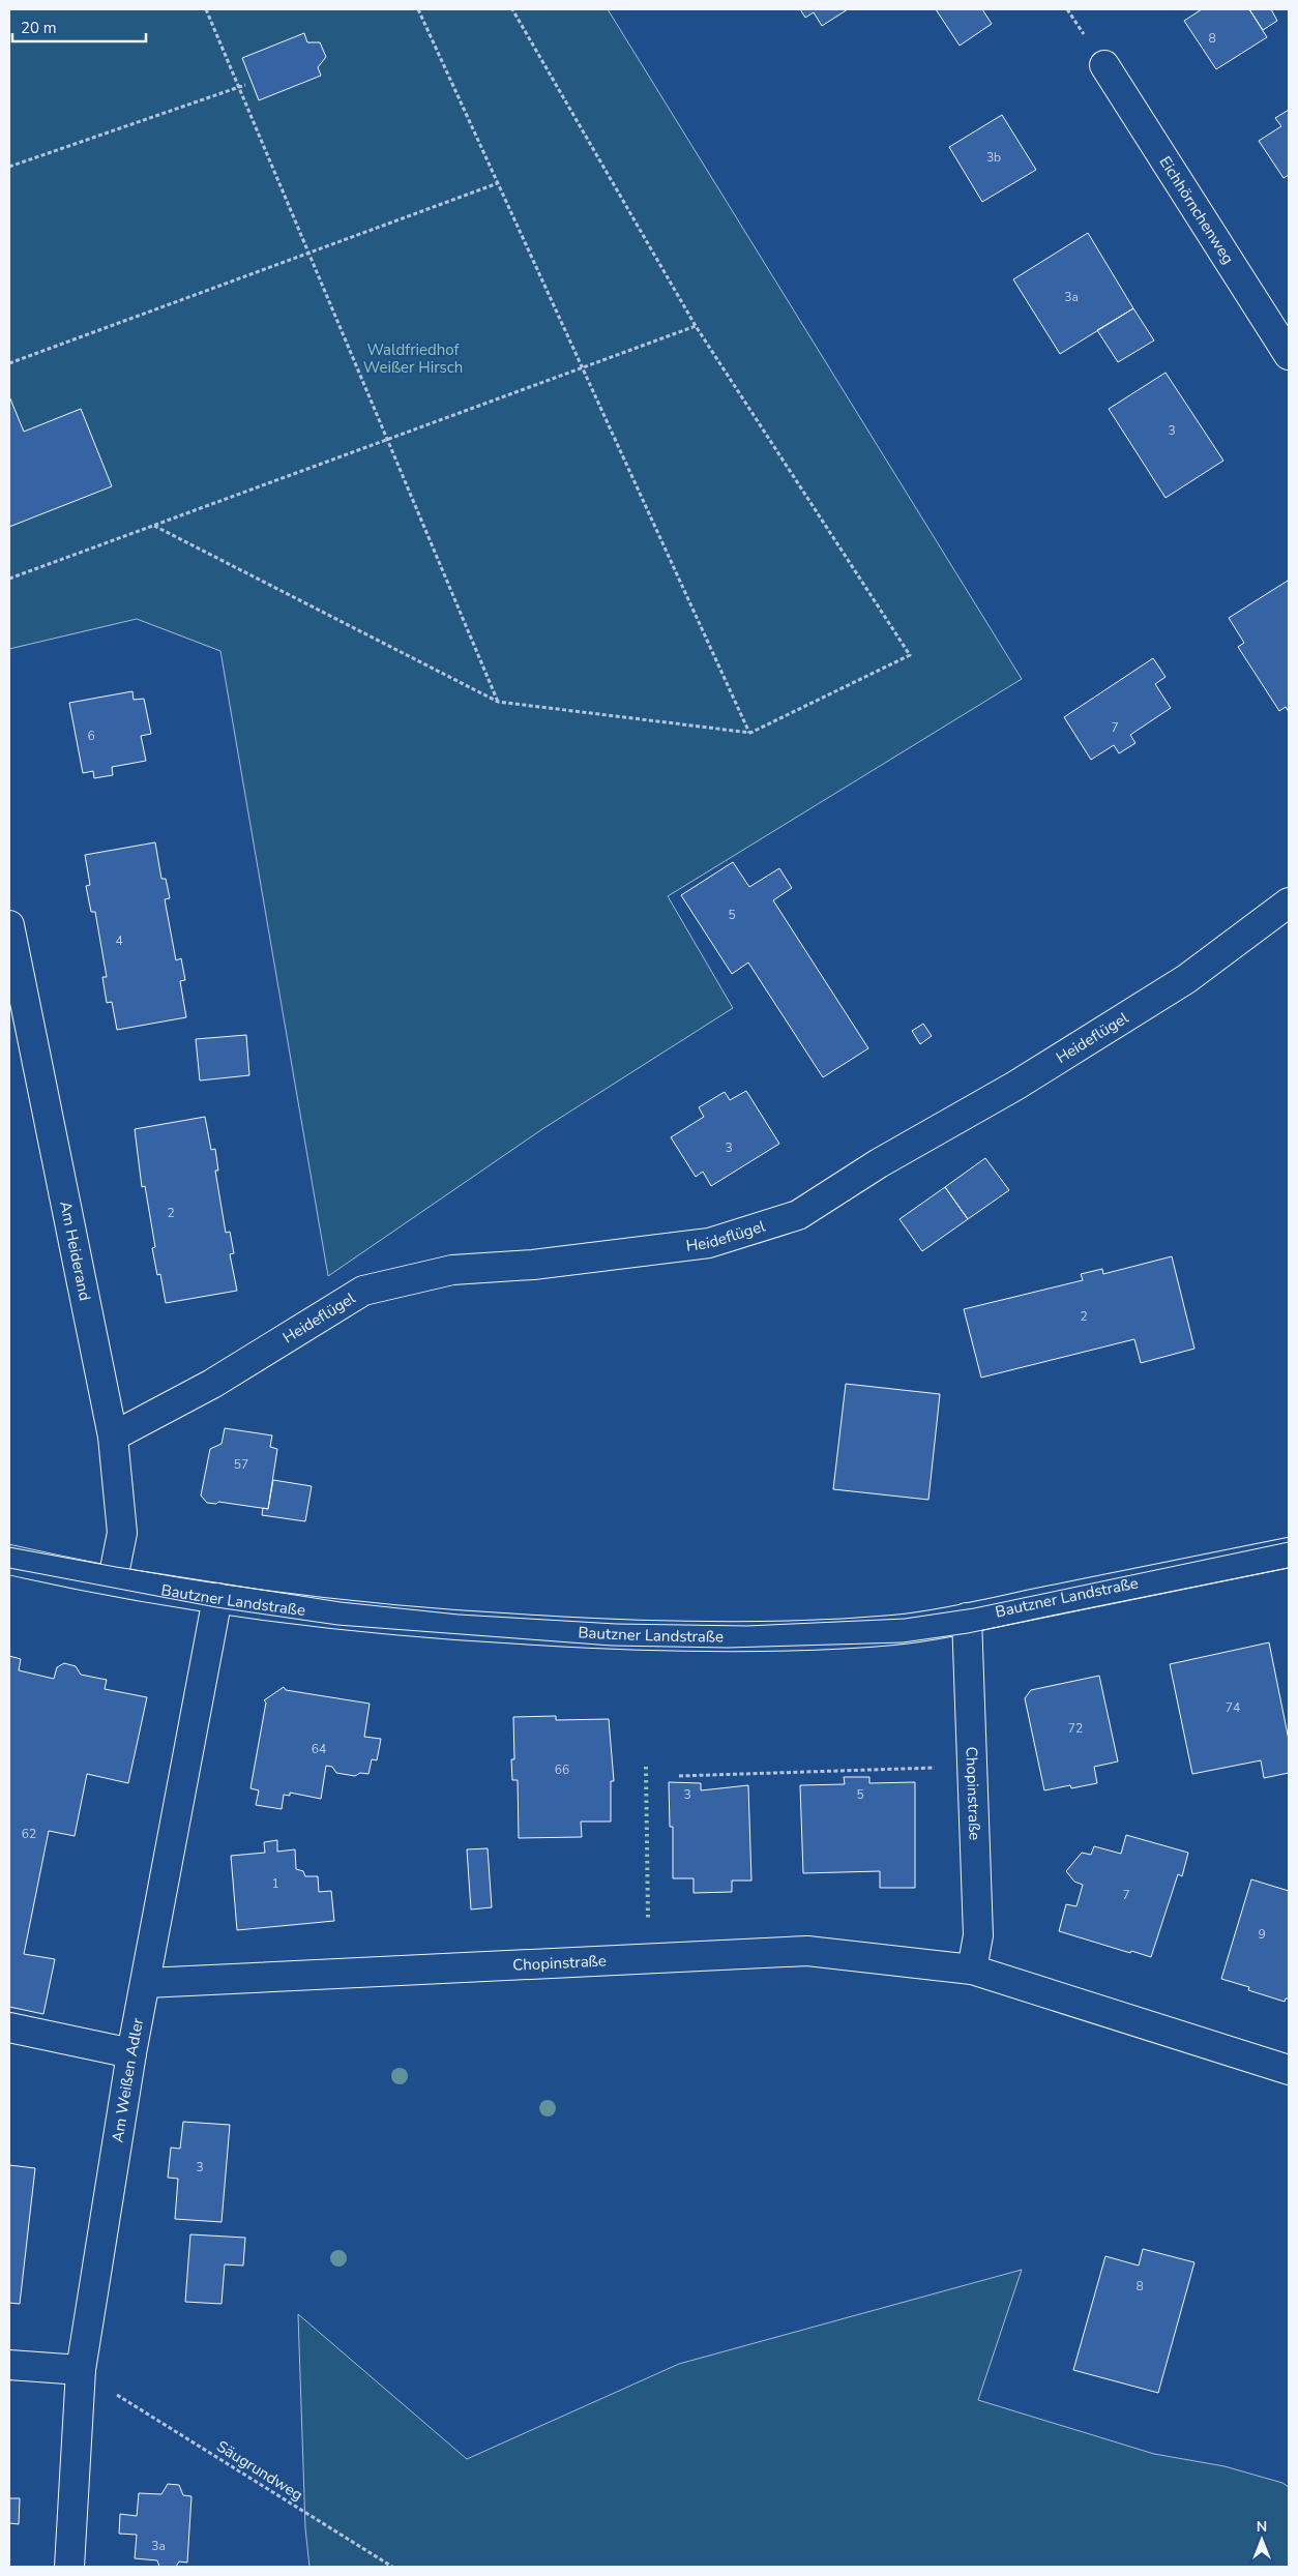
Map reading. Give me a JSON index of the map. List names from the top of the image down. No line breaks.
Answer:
{"streets":{"street":["Eichhörnchenweg","Heideflügel","Am Heiderand","Bautzner Landstraße","Chopinstraße","Am Weißen Adler"],"path":["Säugrundweg"]},"crossings":[["Heideflügel","Am Heiderand"],["Am Heiderand","Bautzner Landstraße"],["Bautzner Landstraße","Chopinstraße"],["Bautzner Landstraße","Am Weißen Adler"],["Chopinstraße","Am Weißen Adler"]],"parks":["Waldfriedhof Weißer Hirsch"],"house_numbers":["8","3b","3a","3","7","6","5","4","3","2","2","57","74","72","64","66","3","5","62","1","7","9","3","8","3a"],"scale_bar":"20 m","north":"top"}
